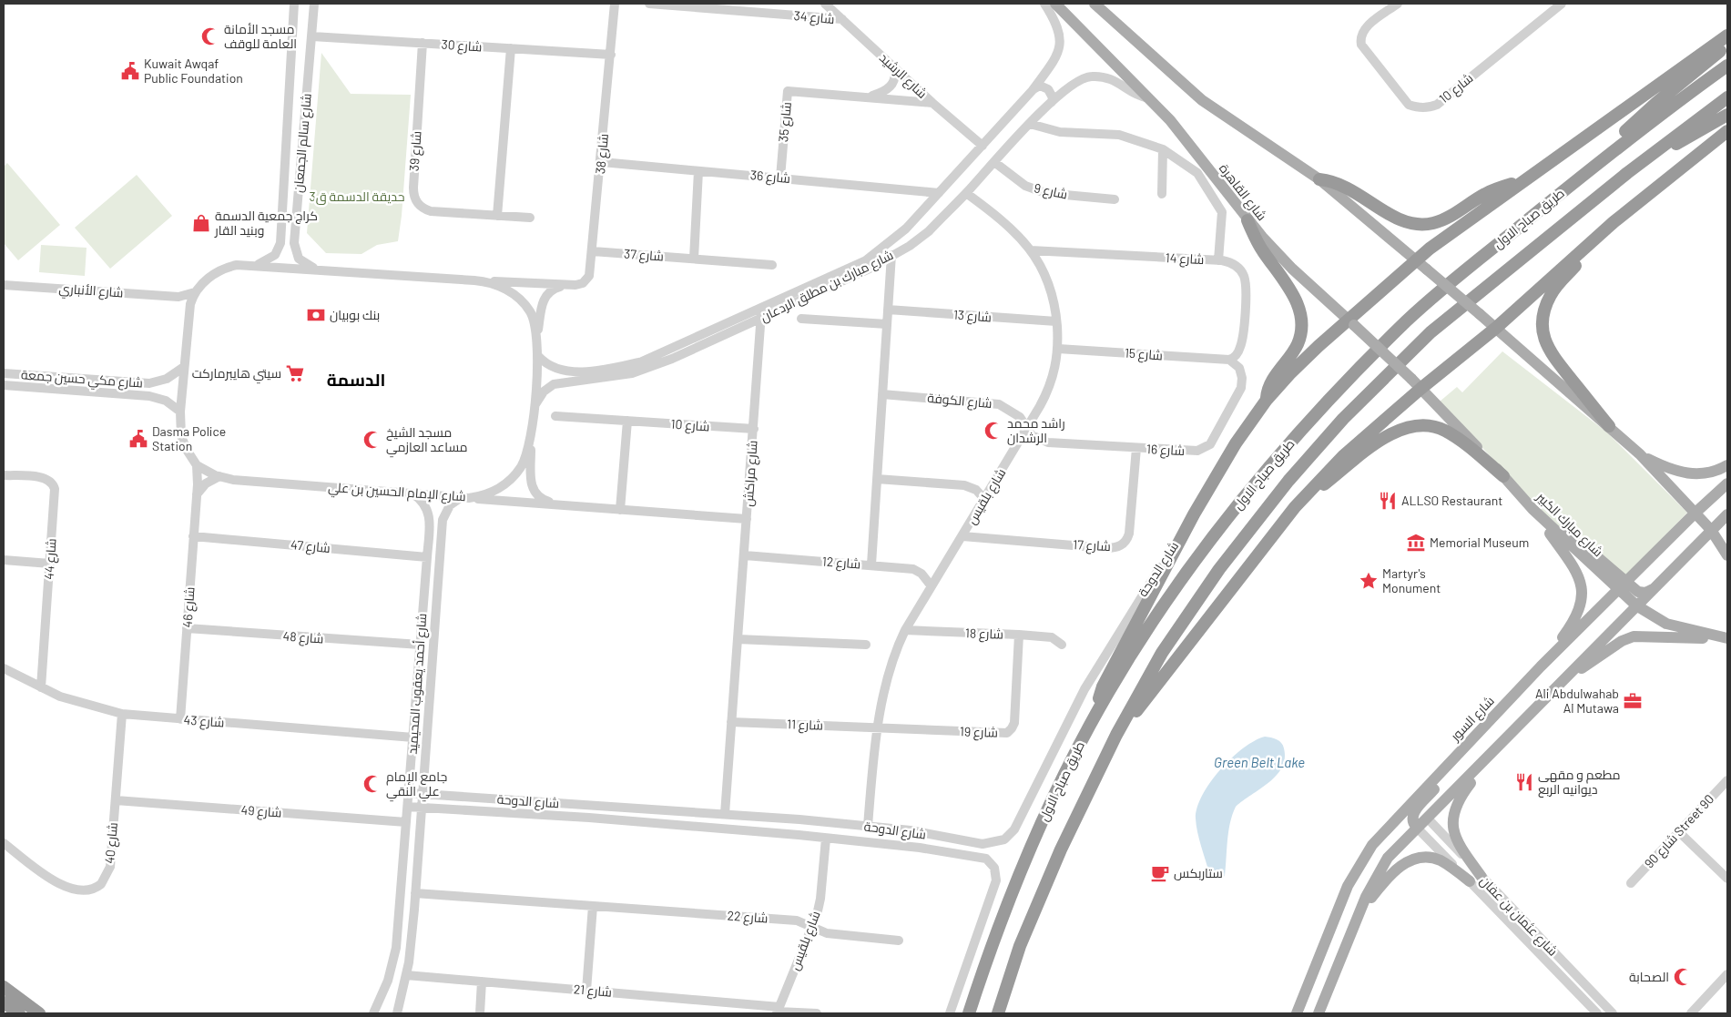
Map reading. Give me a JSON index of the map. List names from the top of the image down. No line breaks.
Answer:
{"streets":{"highway":["طريق صباح الاول"],"main road":["شارع القاهرة","شارع مبارك الكبير","شارع السور"],"street":["شارع 34","شارع 30","شارع الرشيد","شارع 10","شارع 35","شارع سالم الجمعان","شارع 39","شارع 38","شارع 36","شارع 9","شارع 37","شارع 14","شارع مبارك بن مطلق الردعان","شارع الأنباري","شارع 13","شارع 15","شارع مكي حسين جمعة","شارع الكوفة","شارع 16","شارع مراكش","شارع الإمام الحسين بن علي","شارع بلقيس","شارع 17","شارع 47","شارع 44","شارع 12","شارع الدوحة","شارع 46","شارع 18","شارع 48","شارع أحمد يعقوب المحيميد","شارع 43","شارع 11","شارع 19","شارع 49","شارع 90 Street 90","شارع 40","شارع عثمان بن عفان","شارع 22","شارع 21"]},"crossings":[["شارع 34","شارع الرشيد"],["شارع 30","شارع سالم الجمعان"],["شارع 30","شارع 39"],["شارع 30","شارع 38"],["شارع الرشيد","شارع 35"],["شارع الرشيد","شارع مبارك بن مطلق الردعان"],["شارع 10","شارع مراكش"],["شارع 35","شارع 36"],["شارع سالم الجمعان","شارع الإمام الحسين بن علي"],["شارع 38","شارع 36"],["شارع 38","شارع 37"],["شارع 38","شارع الإمام الحسين بن علي"],["شارع 36","شارع مبارك بن مطلق الردعان"],["شارع 9","شارع مبارك بن مطلق الردعان"],["شارع القاهرة","شارع مبارك بن مطلق الردعان"],["شارع القاهرة","شارع مبارك الكبير"],["شارع 14","شارع 15"],["شارع 14","شارع 16"],["شارع 14","شارع بلقيس"],["شارع مبارك بن مطلق الردعان","شارع مراكش"],["شارع مبارك بن مطلق الردعان","شارع الإمام الحسين بن علي"],["شارع مبارك بن مطلق الردعان","شارع بلقيس"],["شارع الأنباري","شارع الإمام الحسين بن علي"],["شارع 13","شارع بلقيس"],["شارع 15","شارع 16"],["شارع 15","شارع بلقيس"],["شارع مكي حسين جمعة","شارع الإمام الحسين بن علي"],["شارع الكوفة","شارع 16"],["شارع الكوفة","شارع بلقيس"],["شارع 16","شارع بلقيس"],["شارع 16","شارع 17"],["شارع مراكش","شارع 12"],["شارع مراكش","شارع الدوحة"],["شارع مراكش","شارع 11"],["شارع الإمام الحسين بن علي","شارع 46"],["شارع الإمام الحسين بن علي","شارع أحمد يعقوب المحيميد"],["شارع بلقيس","شارع 17"],["شارع بلقيس","شارع 12"],["شارع بلقيس","شارع الدوحة"],["شارع بلقيس","شارع 18"],["شارع بلقيس","شارع 11"],["شارع بلقيس","شارع 19"],["شارع بلقيس","شارع 22"],["شارع بلقيس","شارع 21"],["شارع مبارك الكبير","شارع السور"],["شارع 47","شارع 46"],["شارع 47","شارع أحمد يعقوب المحيميد"],["شارع 44","شارع 43"],["شارع الدوحة","شارع أحمد يعقوب المحيميد"],["شارع 46","شارع 48"],["شارع 46","شارع 43"],["شارع 18","شارع 19"],["شارع 48","شارع أحمد يعقوب المحيميد"],["شارع أحمد يعقوب المحيميد","شارع 43"],["شارع أحمد يعقوب المحيميد","شارع 49"],["شارع أحمد يعقوب المحيميد","شارع 22"],["شارع أحمد يعقوب المحيميد","شارع 21"],["شارع 43","شارع 40"],["شارع 11","شارع 19"],["شارع 49","شارع 40"]],"districts":["الدسمة"],"water":["Green Belt Lake"],"parks":["حديقة الدسمة ق3"],"places":{"mosque":["مسجد الأمانة العامة للوقف","راشد محمد الرشدان","مسجد الشيخ مساعد العازمي","جامع الإمام علي النقي","الصحابة"],"public building":["Kuwait Awqaf Public Foundation","Dasma Police Station"],"shop":["كراج جمعية الدسمة وبنيد القار"],"bank":["بنك بوبيان"],"supermarket":["سيتي هايبرماركت"],"restaurant":["ALLSO Restaurant","مطعم و مقهى ديوانيه الربع"],"museum":["Memorial Museum"],"place":["Martyr's Monument"],"office":["Ali Abdulwahab Al Mutawa"],"cafe":["ستاربكس"]}}
